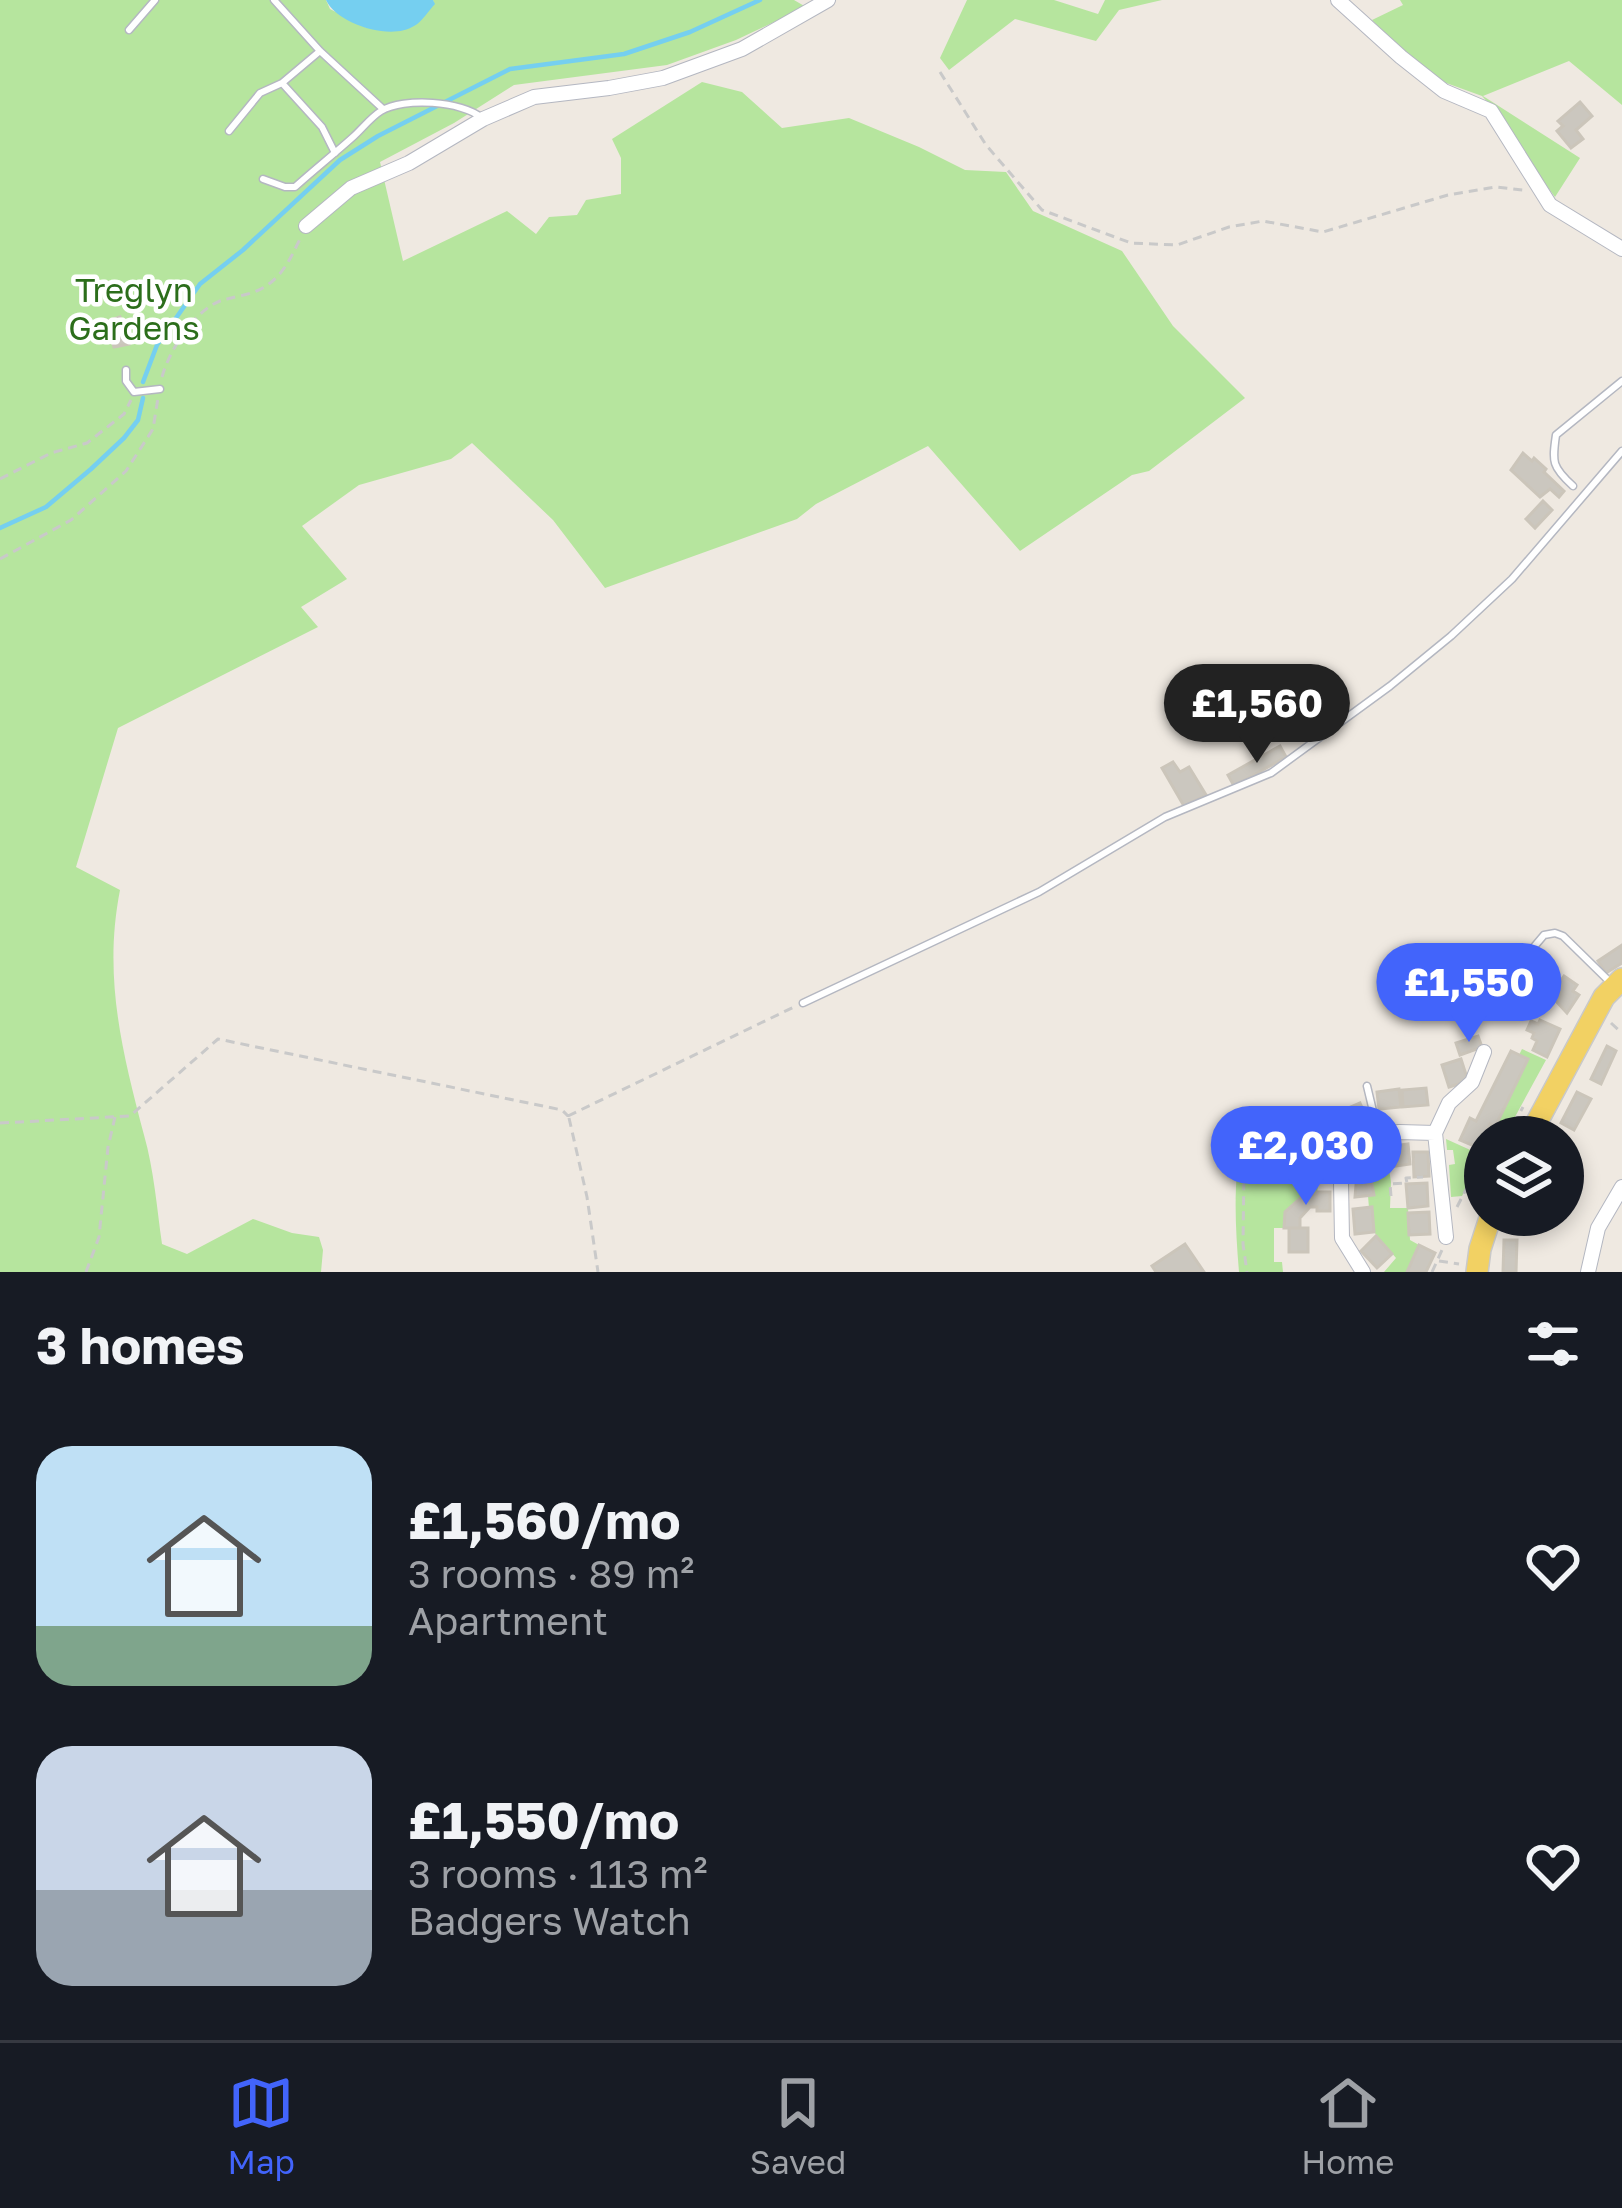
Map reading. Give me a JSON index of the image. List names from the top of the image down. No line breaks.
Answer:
{"parks":["Treglyn Gardens"],"page":{"price":["£1,560","£1,550","£2,030"],"heading":"3 homes","list":[{"name":"£1,560/mo","note":"3 rooms · 89 m² · Apartment"},{"name":"£1,550/mo","note":"3 rooms · 113 m² · Badgers Watch"}],"tabs":["Map","Saved","Home"]}}
